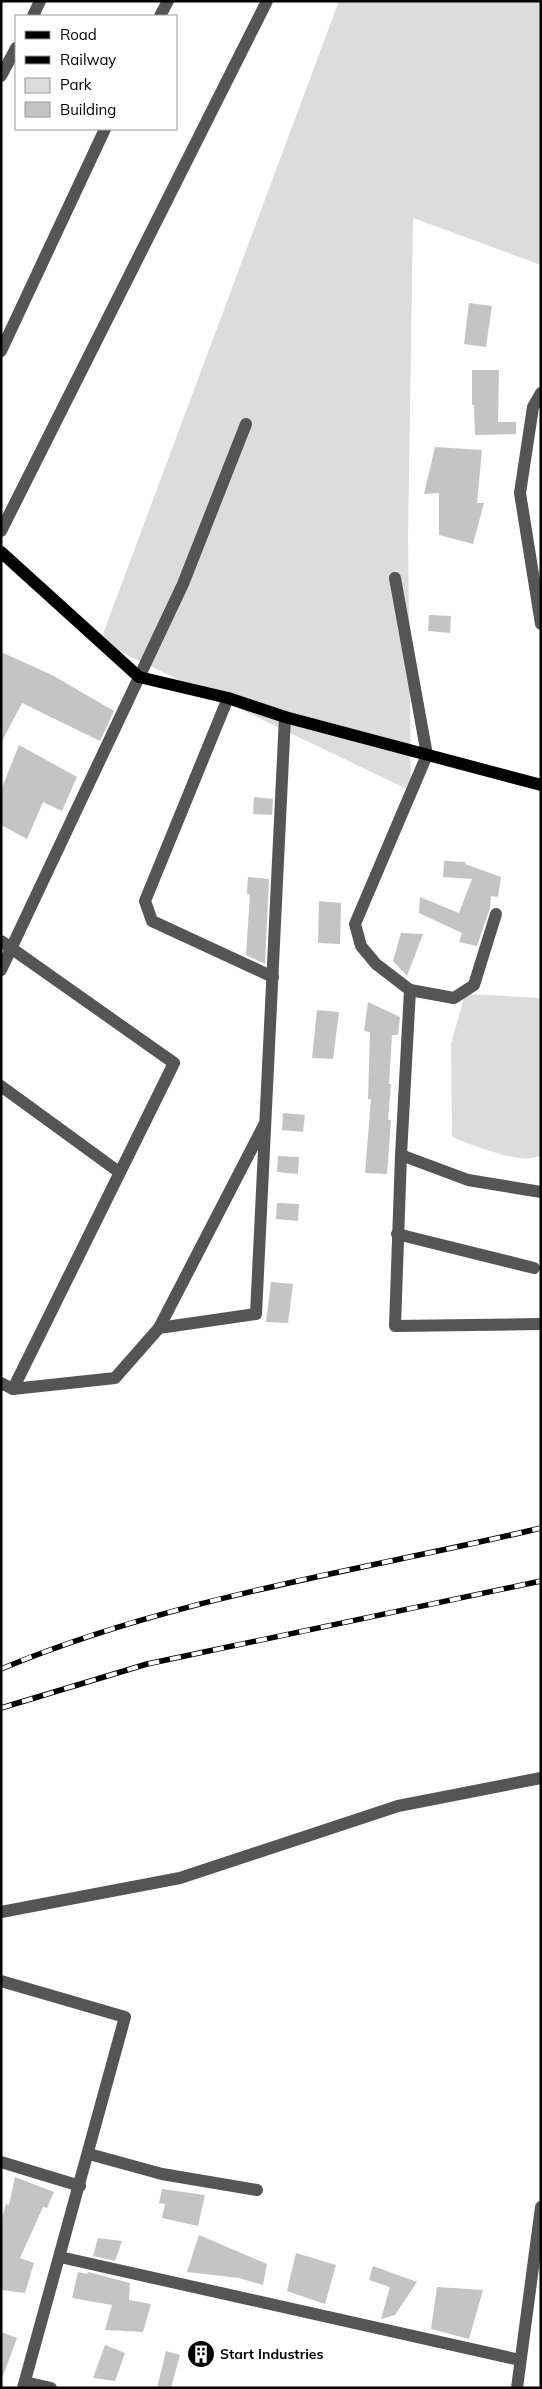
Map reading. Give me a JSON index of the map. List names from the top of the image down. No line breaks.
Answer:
{"places":{"building":["Start Industries"]},"legend":["Road","Railway","Park","Building"]}
